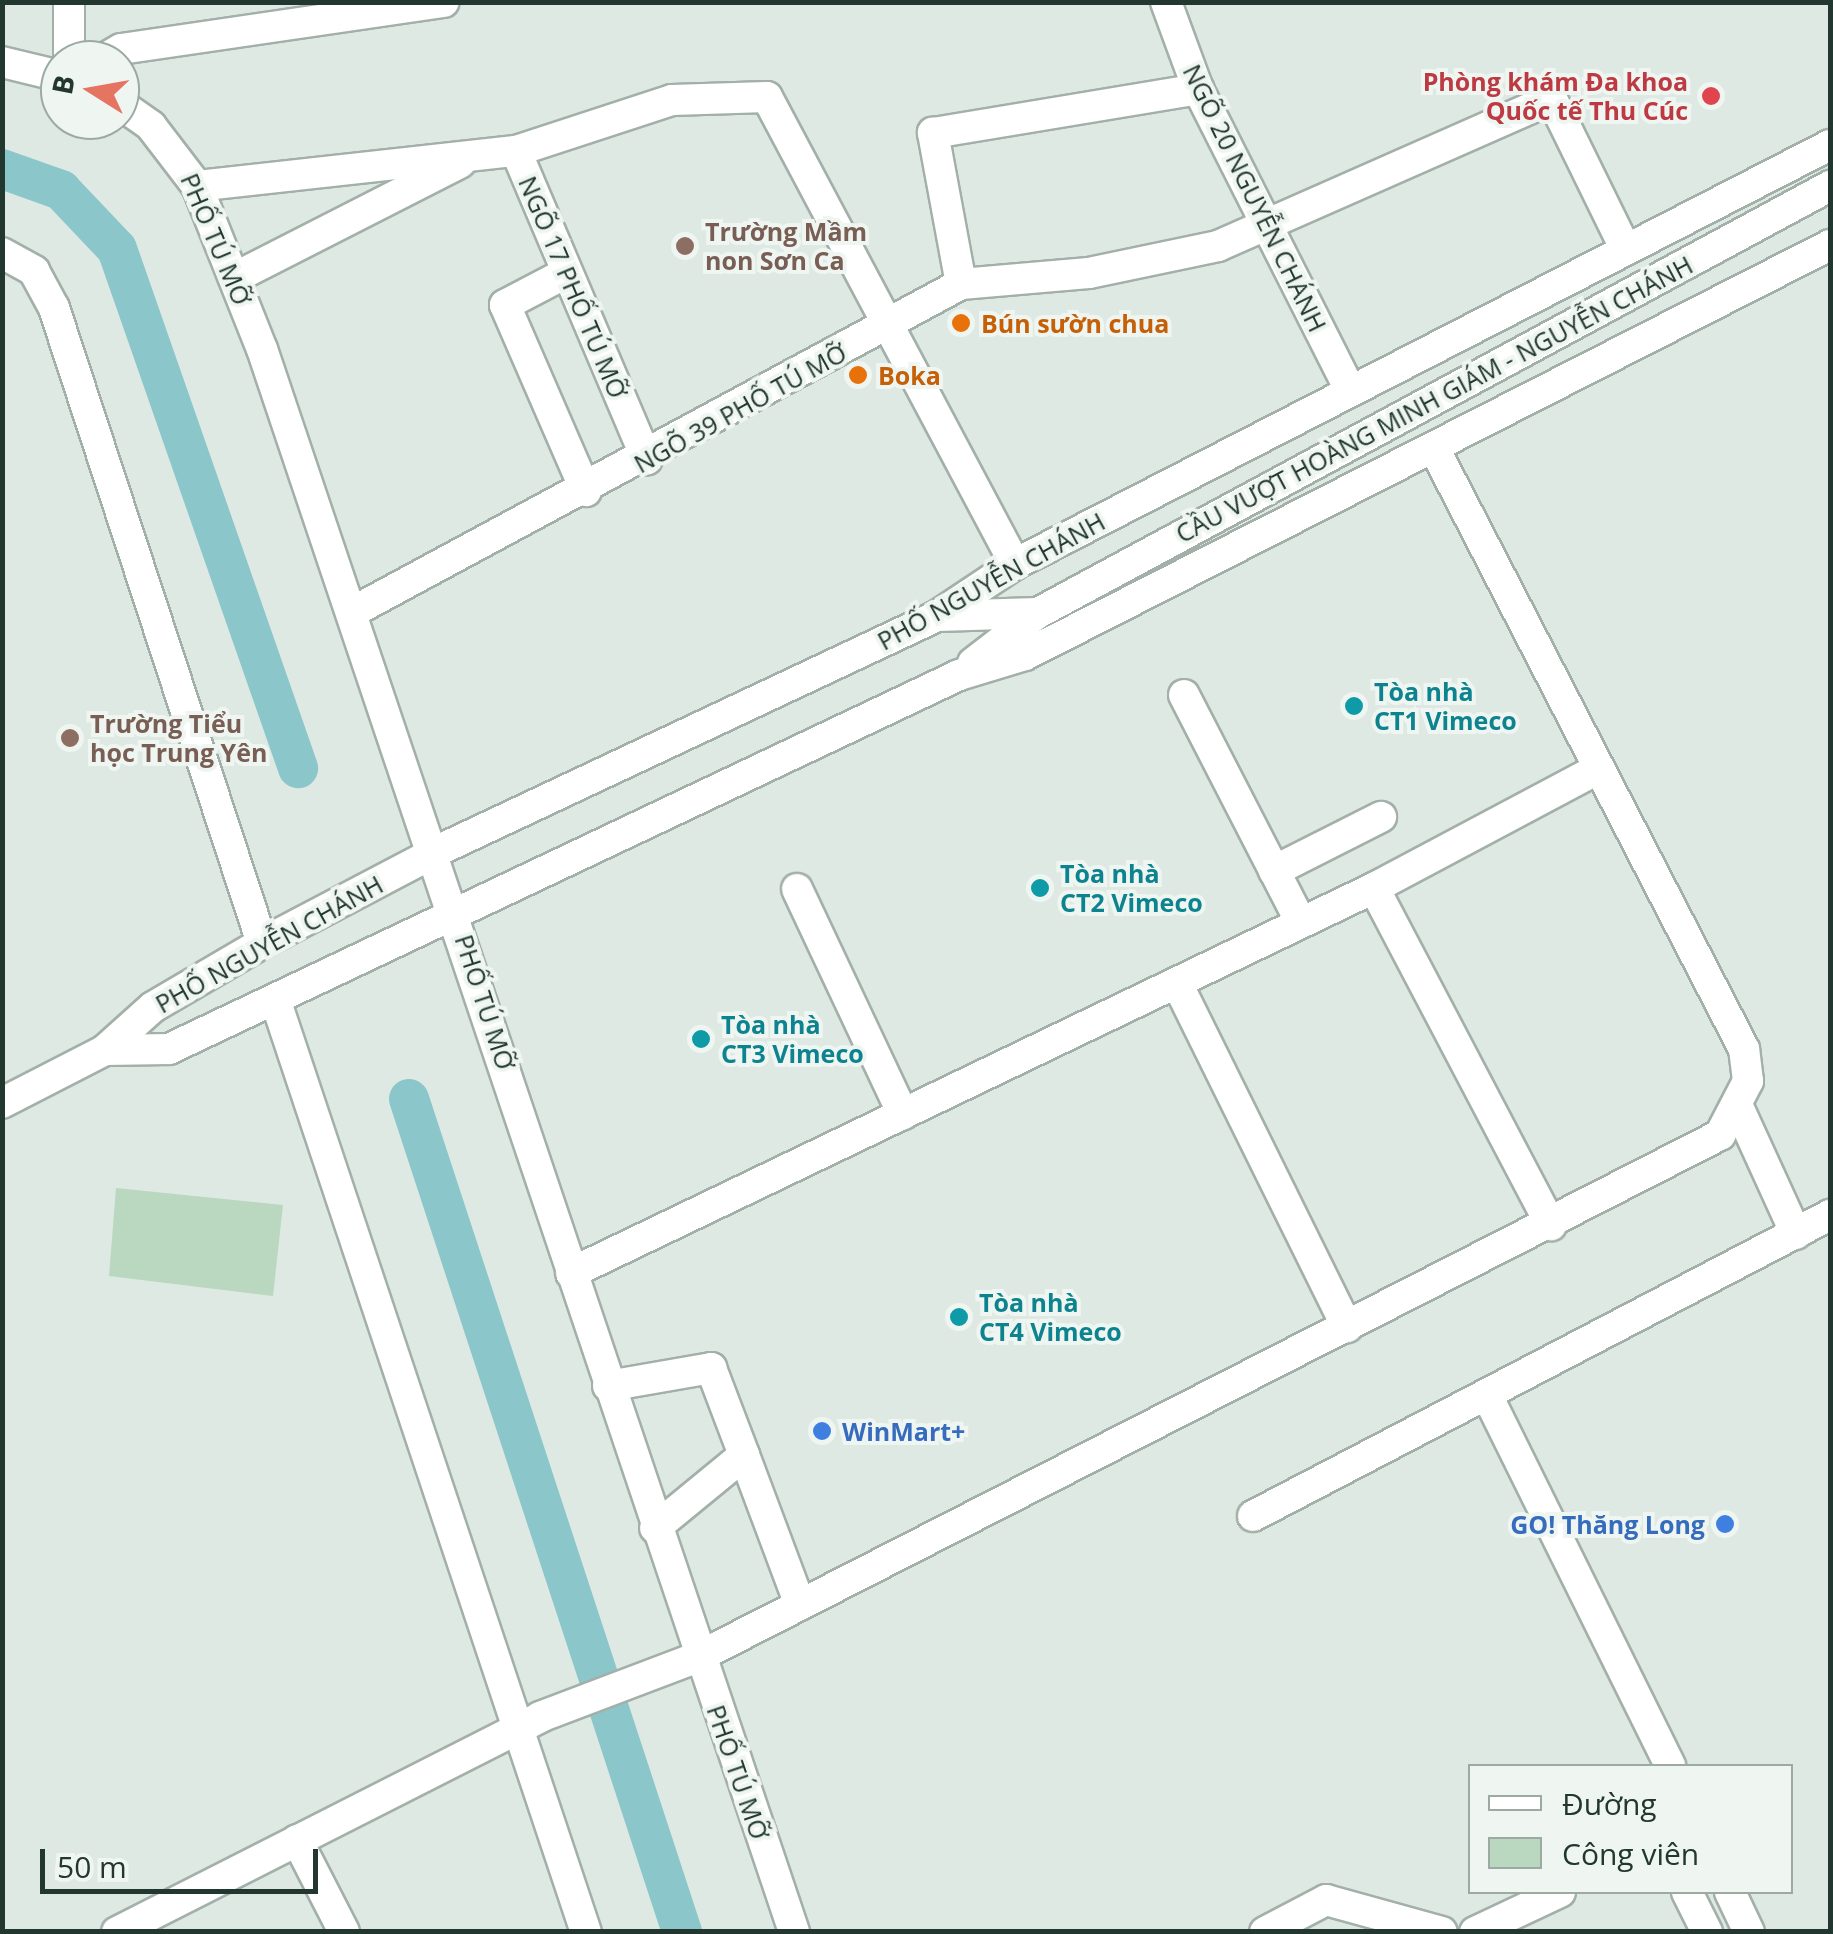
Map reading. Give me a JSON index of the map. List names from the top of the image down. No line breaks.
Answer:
{"streets":{"street":["NGÕ 20 NGUYỄN CHÁNH","PHỐ TÚ MỠ","NGÕ 17 PHỐ TÚ MỠ","CẦU VƯỢT HOÀNG MINH GIÁM - NGUYỄN CHÁNH","NGÕ 39 PHỐ TÚ MỠ","PHỐ NGUYỄN CHÁNH"]},"crossings":[["NGÕ 20 NGUYỄN CHÁNH","PHỐ NGUYỄN CHÁNH"],["PHỐ TÚ MỠ","NGÕ 17 PHỐ TÚ MỠ"],["PHỐ TÚ MỠ","NGÕ 39 PHỐ TÚ MỠ"],["PHỐ TÚ MỠ","PHỐ NGUYỄN CHÁNH"],["NGÕ 17 PHỐ TÚ MỠ","NGÕ 39 PHỐ TÚ MỠ"],["CẦU VƯỢT HOÀNG MINH GIÁM - NGUYỄN CHÁNH","PHỐ NGUYỄN CHÁNH"]],"places":["Phòng khám Đa khoa Quốc tế Thu Cúc","Trường Mầm non Sơn Ca","Bún sườn chua","Boka","Tòa nhà CT1 Vimeco","Trường Tiểu học Trung Yên","Tòa nhà CT2 Vimeco","Tòa nhà CT3 Vimeco","Tòa nhà CT4 Vimeco","WinMart+","GO! Thăng Long"],"legend":["Đường","Công viên"],"scale_bar":"50 m","north":"left"}
